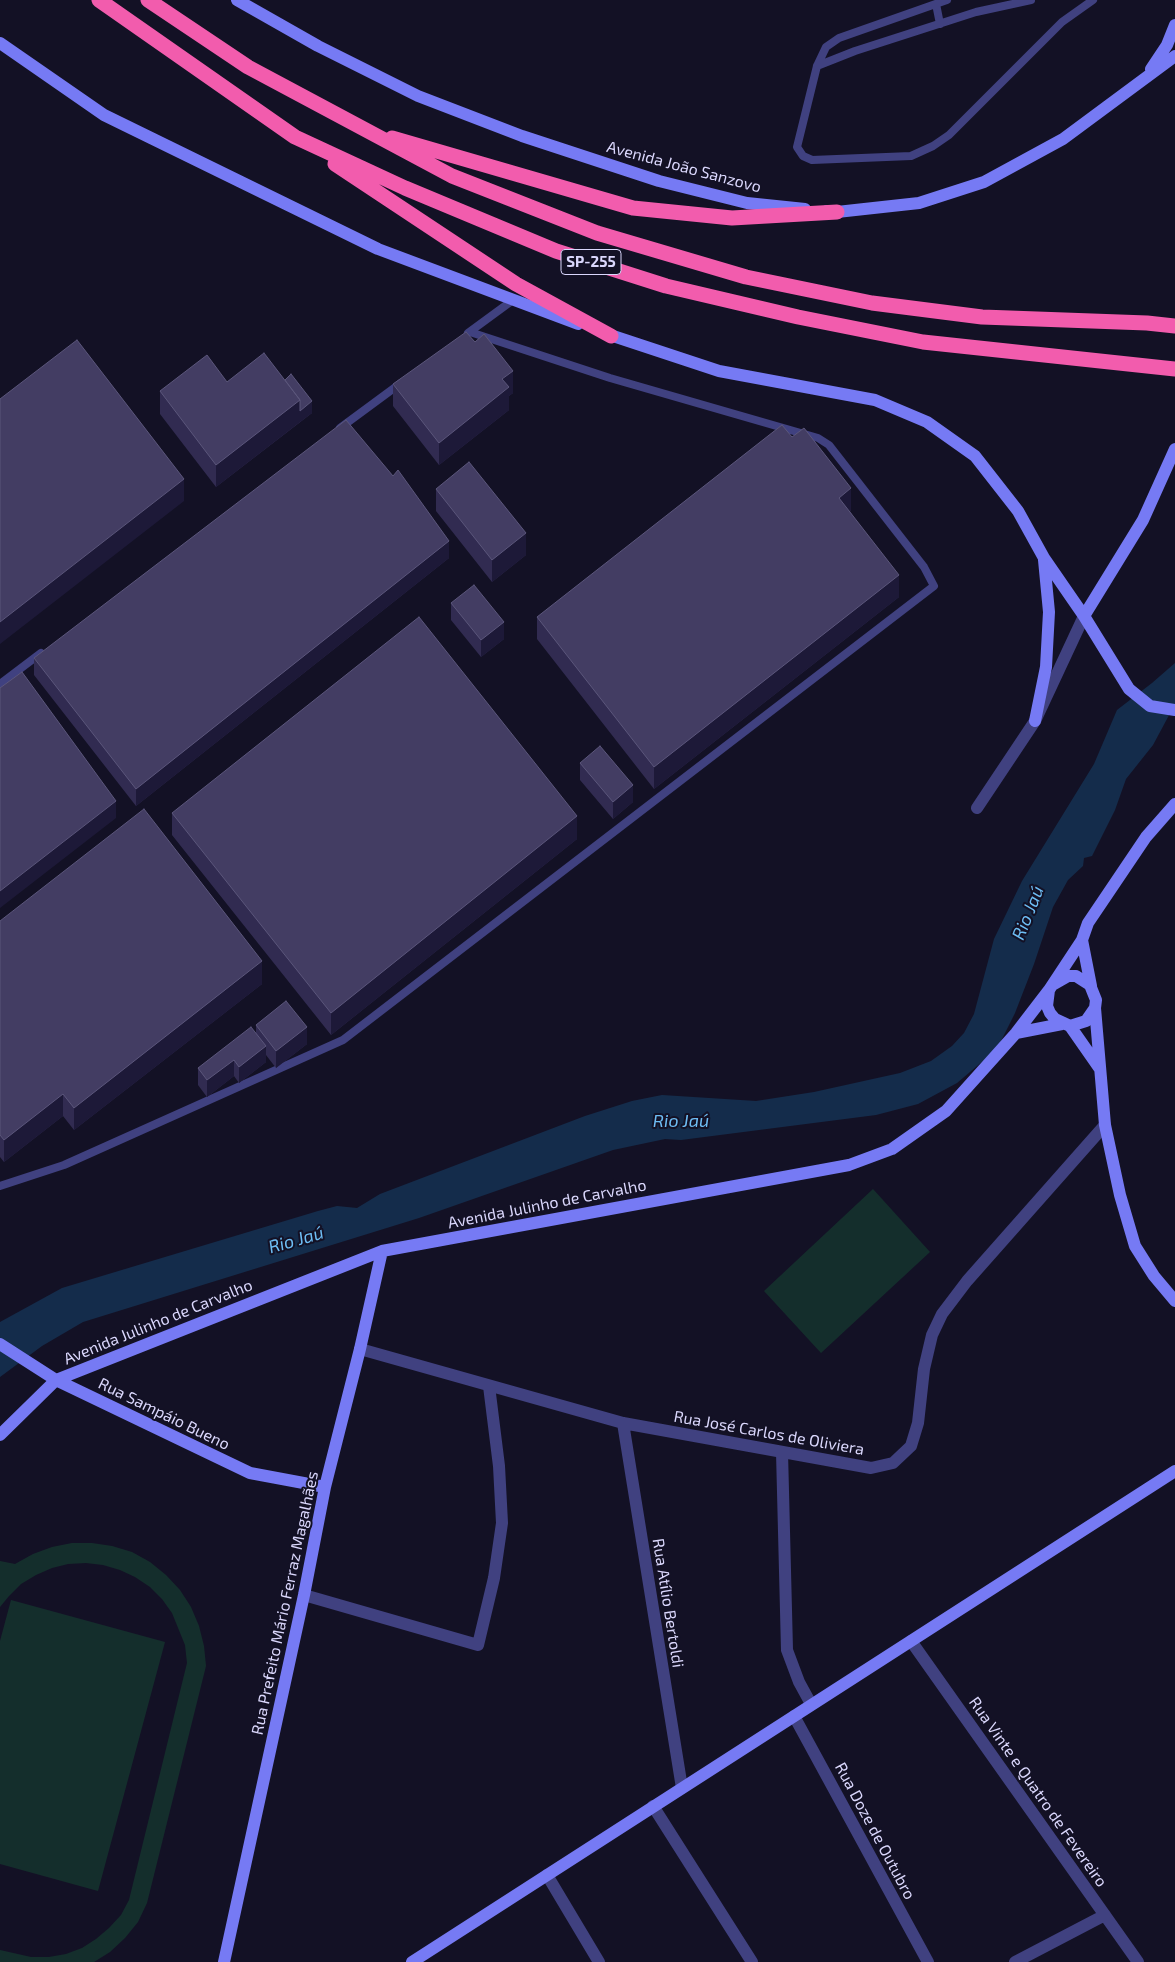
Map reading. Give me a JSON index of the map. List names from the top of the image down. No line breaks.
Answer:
{"streets":{"highway":["SP-255"],"main road":["Avenida João Sanzovo","Avenida Julinho de Carvalho","Rua Sampáio Bueno","Rua Prefeito Mário Ferraz Magalhães"],"street":["Rua José Carlos de Oliviera","Rua Atílio Bertoldi","Rua Vinte e Quatro de Fevereiro","Rua Doze de Outubro"]},"crossings":[["Avenida Julinho de Carvalho","Rua Sampáio Bueno"],["Avenida Julinho de Carvalho","Rua Prefeito Mário Ferraz Magalhães"],["Rua Sampáio Bueno","Rua Prefeito Mário Ferraz Magalhães"],["Rua José Carlos de Oliviera","Rua Prefeito Mário Ferraz Magalhães"],["Rua José Carlos de Oliviera","Rua Atílio Bertoldi"]],"water":["Rio Jaú"]}
